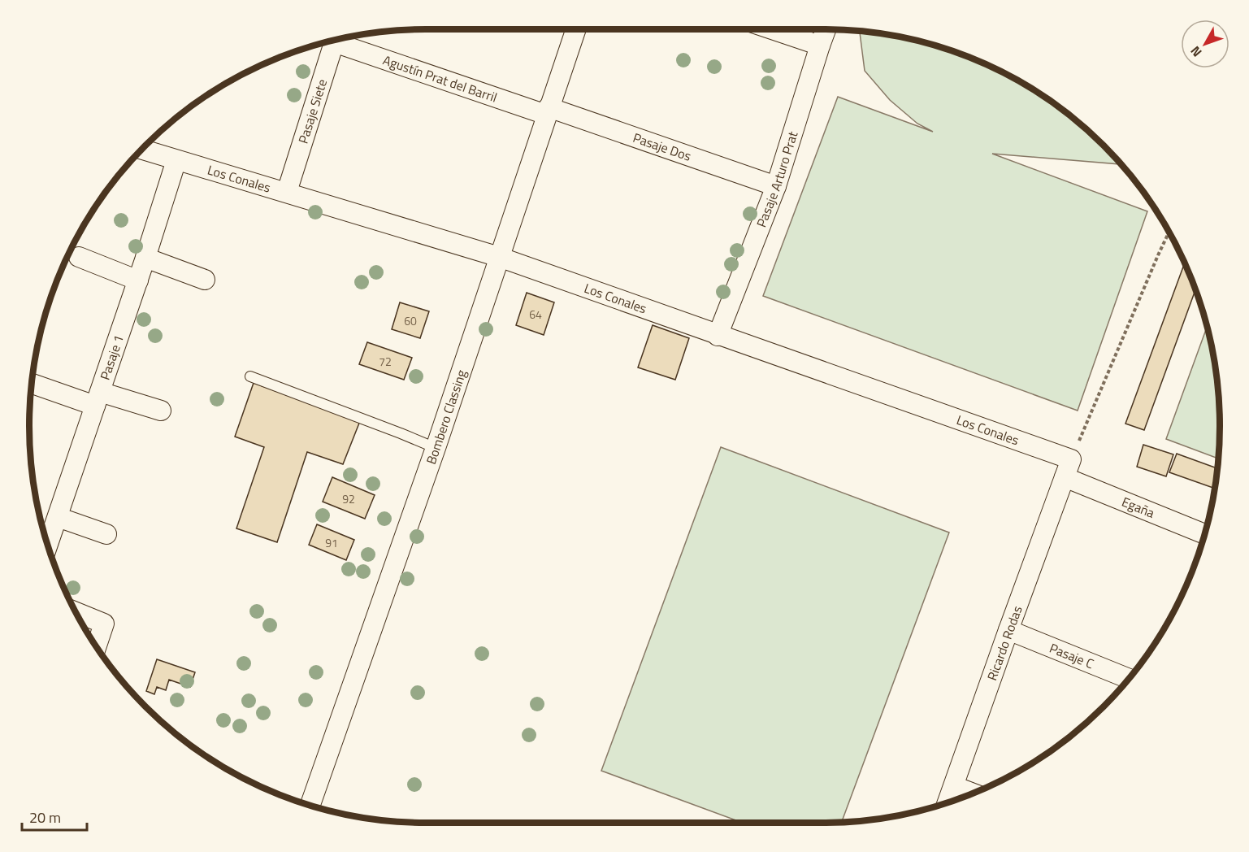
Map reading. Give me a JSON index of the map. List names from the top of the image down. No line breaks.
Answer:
{"streets":{"street":["Agustín Prat del Barril","Pasaje Siete","Pasaje Dos","Los Conales","Pasaje Arturo Prat","Pasaje 1","Bombero Classing","Egaña","Ricardo Rodas","Pasaje C"]},"crossings":[["Agustín Prat del Barril","Pasaje Dos"],["Agustín Prat del Barril","Bombero Classing"],["Pasaje Siete","Los Conales"],["Pasaje Dos","Pasaje Arturo Prat"],["Pasaje Dos","Bombero Classing"],["Los Conales","Pasaje Arturo Prat"],["Los Conales","Pasaje 1"],["Los Conales","Bombero Classing"],["Egaña","Ricardo Rodas"],["Ricardo Rodas","Pasaje C"]],"house_numbers":["64","60","72","92","91"],"scale_bar":"20 m","north":"bottom left"}
